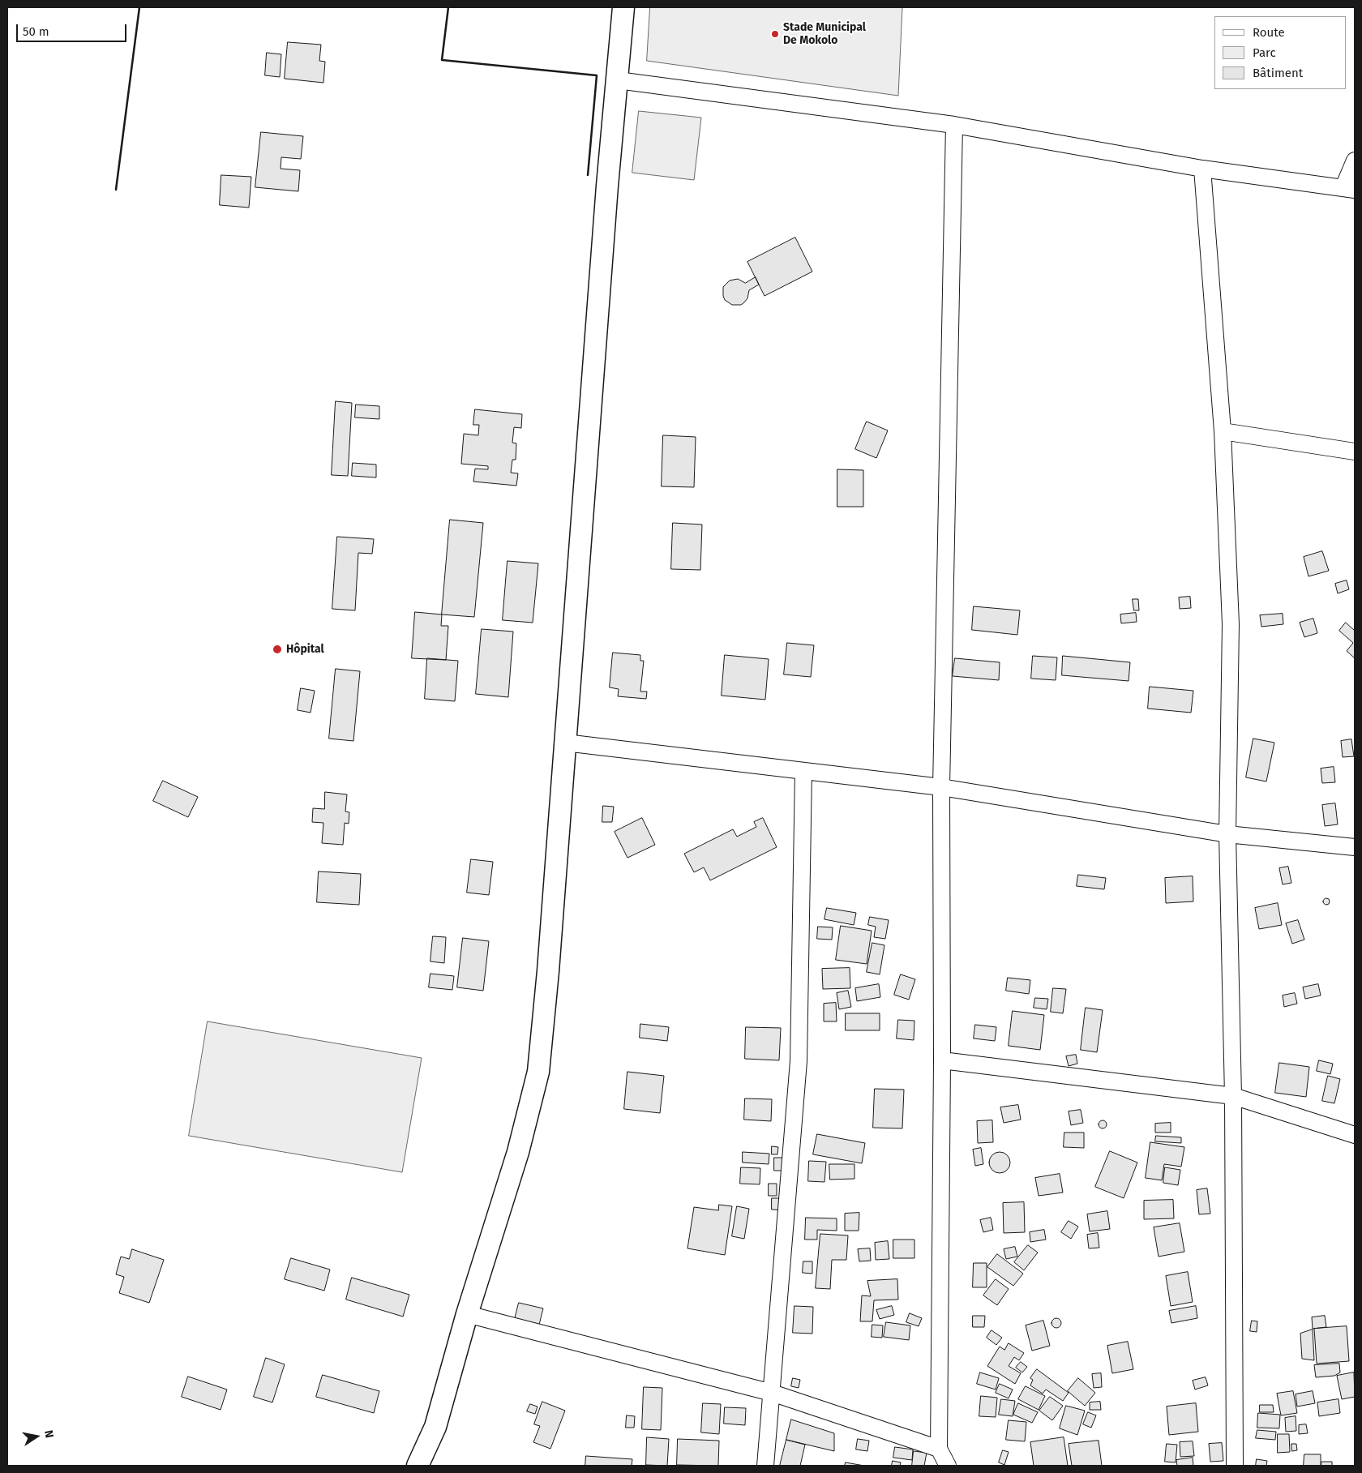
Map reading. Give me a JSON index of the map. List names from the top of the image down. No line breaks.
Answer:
{"places":["Stade Municipal De Mokolo","Hôpital"],"legend":["Route","Parc","Bâtiment"],"scale_bar":"50 m","north":"right"}
